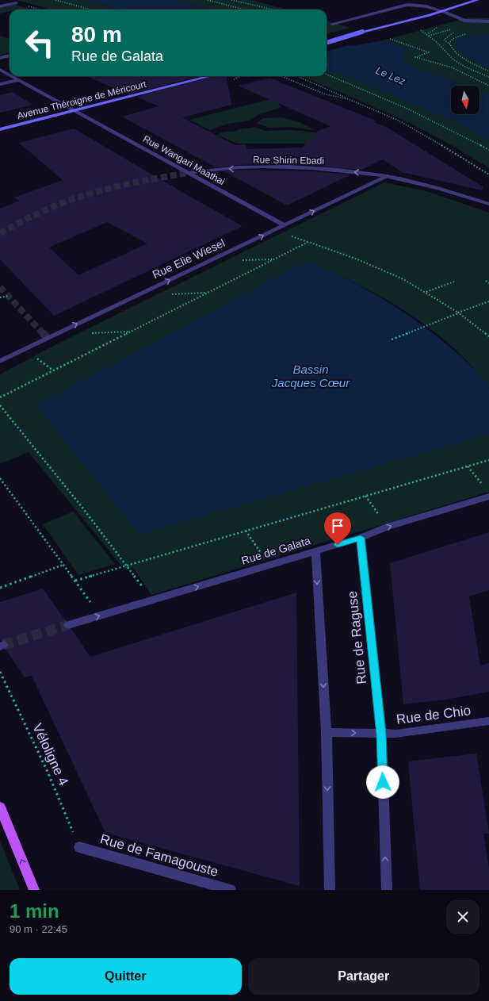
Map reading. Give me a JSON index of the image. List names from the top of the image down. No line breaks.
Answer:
{"streets":{"street":["Avenue Théroigne de Méricourt","Rue Wangari Maathai","Rue Shirin Ebadi","Rue Elie Wiesel","Rue de Galata","Rue de Raguse","Rue de Chio","Rue de Famagouste"],"path":["Véloligne 4"]},"crossings":[["Avenue Théroigne de Méricourt","Rue Wangari Maathai"],["Rue Wangari Maathai","Rue Shirin Ebadi"],["Rue Wangari Maathai","Rue Elie Wiesel"],["Rue Shirin Ebadi","Rue Elie Wiesel"],["Rue de Galata","Rue de Raguse"],["Rue de Raguse","Rue de Chio"],["Véloligne 4","Rue de Famagouste"]],"one_way":["Rue Shirin Ebadi","Rue Elie Wiesel","Rue de Galata"],"water":["Le Lez","Bassin Jacques Cœur"],"north":"bottom","page":{"turn":["80 m","Rue de Galata"],"heading":["1 min","90 m · 22:45"],"buttons":["Quitter","Partager"]}}
